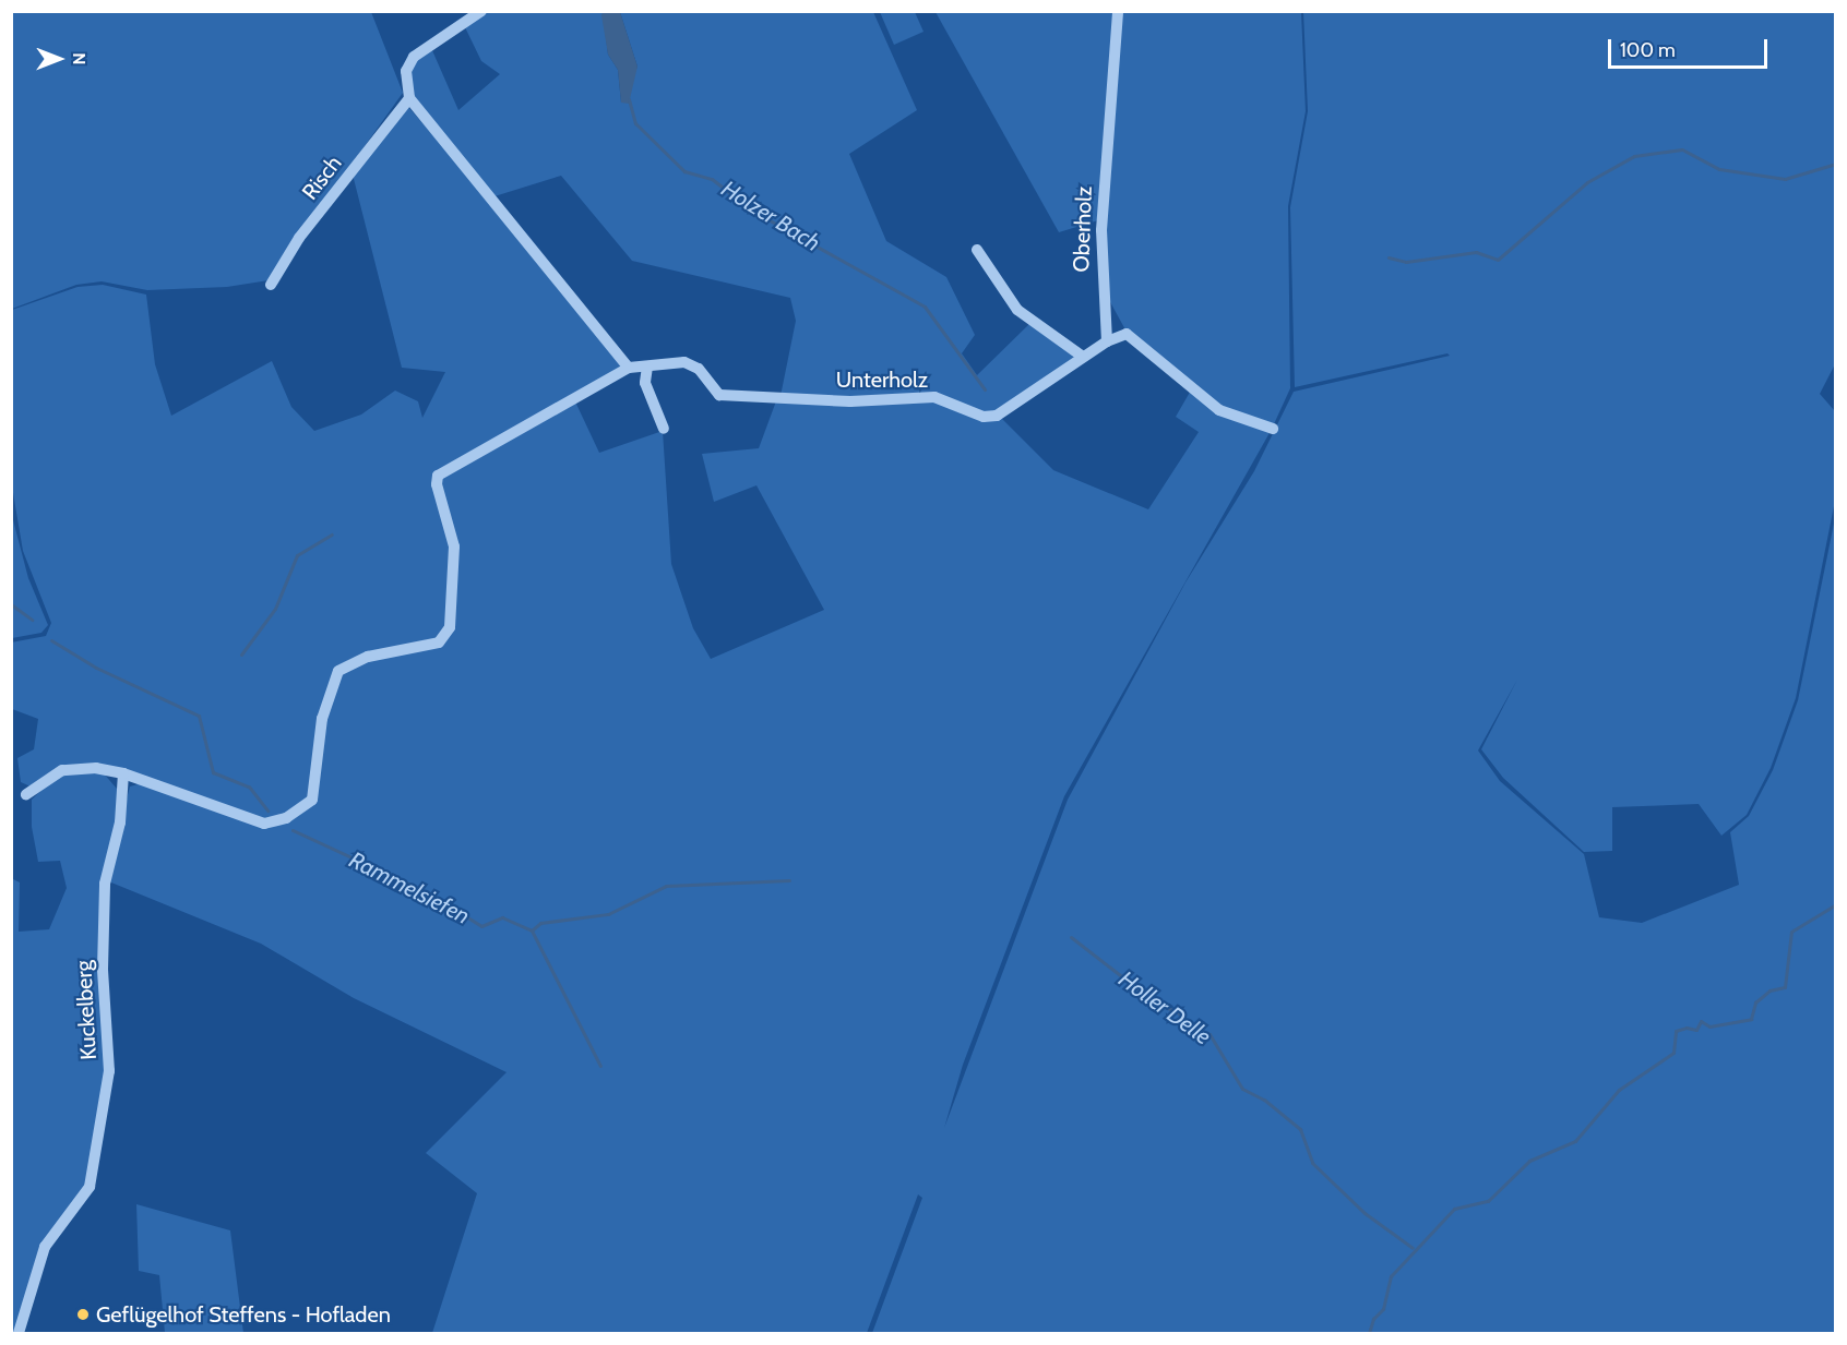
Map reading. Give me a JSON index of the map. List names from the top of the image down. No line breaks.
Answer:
{"streets":{"street":["Risch","Oberholz","Unterholz","Kuckelberg"]},"crossings":[["Oberholz","Unterholz"]],"water":["Holzer Bach","Rammelsiefen","Holler Delle"],"places":["Geflügelhof Steffens - Hofladen"],"scale_bar":"100 m","north":"right"}
